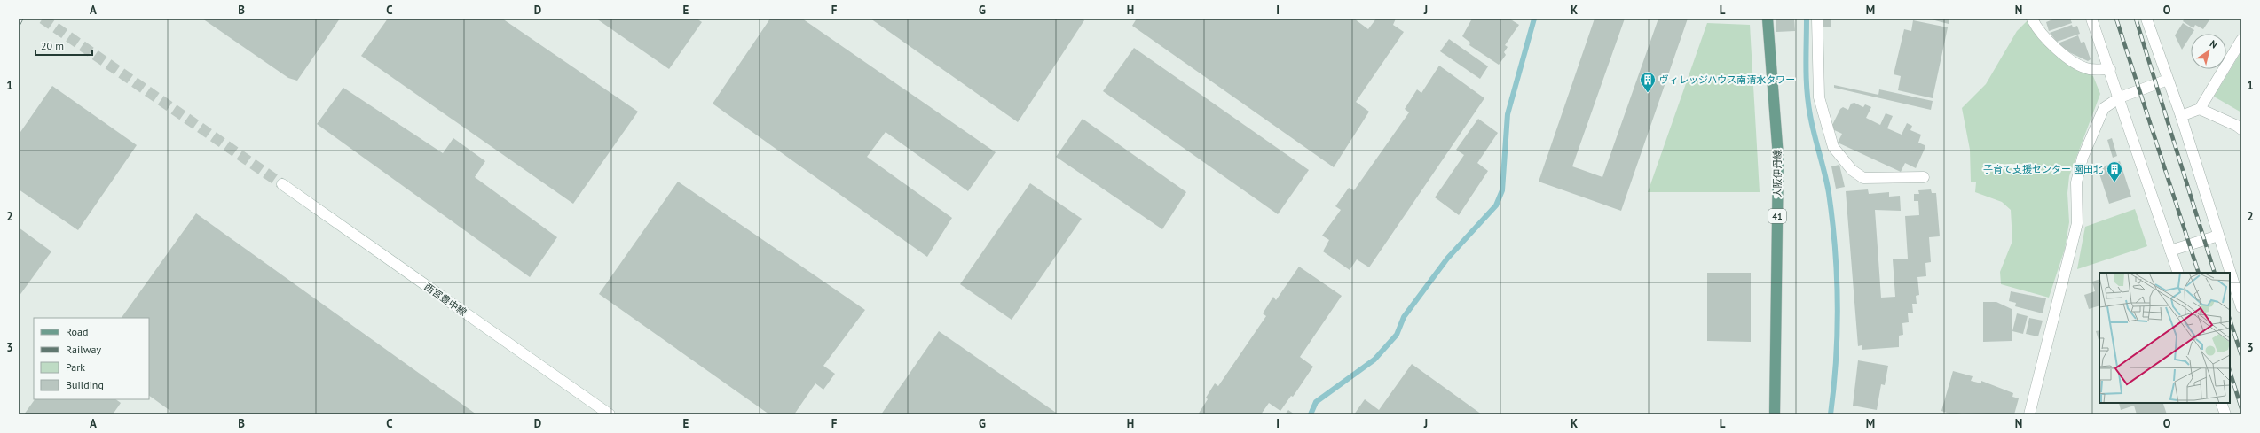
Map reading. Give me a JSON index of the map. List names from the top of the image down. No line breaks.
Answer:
{"streets":{"main road":["大阪伊丹線","41"],"street":["西宮豊中線"]},"places":{"building":["ヴィレッジハウス南清水タワー","子育て支援センター 園田北"]},"legend":["Road","Railway","Park","Building"],"scale_bar":"20 m","north":"top right","grid":{"columns":["A","B","C","D","E","F","G","H","I","J","K","L","M","N","O"],"rows":["1","2","3"]}}
